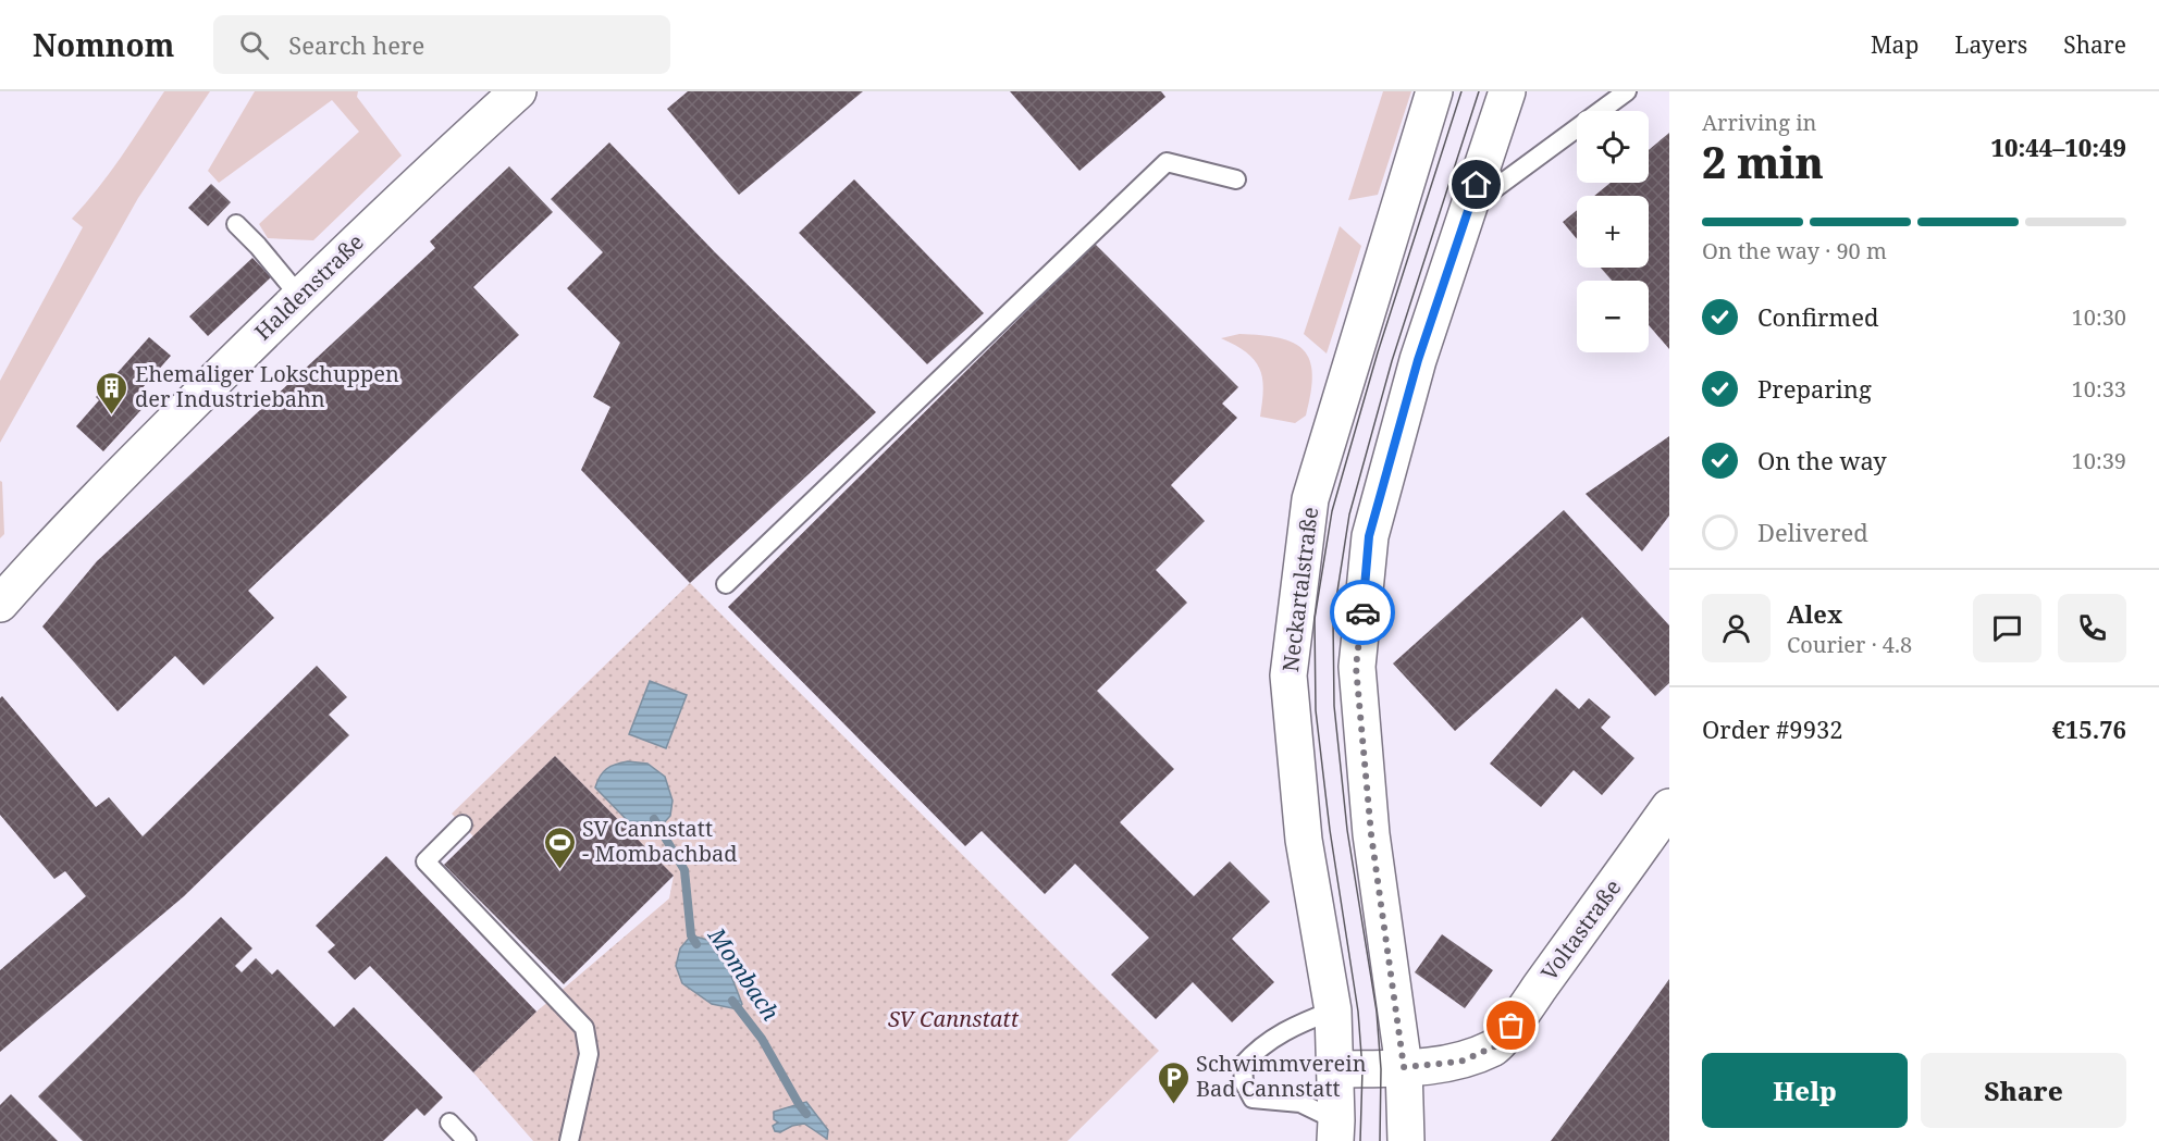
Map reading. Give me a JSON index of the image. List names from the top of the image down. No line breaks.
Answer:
{"streets":{"main road":["Haldenstraße","Neckartalstraße","Voltastraße"]},"crossings":[["Neckartalstraße","Voltastraße"]],"water":["Mombach"],"parks":["SV Cannstatt"],"places":{"building":["Ehemaliger Lokschuppen der Industriebahn"],"sports":["SV Cannstatt - Mombachbad"],"parking":["Schwimmverein Bad Cannstatt"]},"page":{"header":"Nomnom","search":"Search here","nav":["Map","Layers","Share"],"heading":["2 min","Arriving in","10:44–10:49"],"panel":["Alex","Courier · 4.8","Order #9932","€15.76"],"map_buttons":["+","−"],"bar":"On the way · 90 m","list":[["Confirmed","10:30"],["Preparing","10:33"],["On the way","10:39"],"Delivered"],"buttons":["Help","Share"]}}
